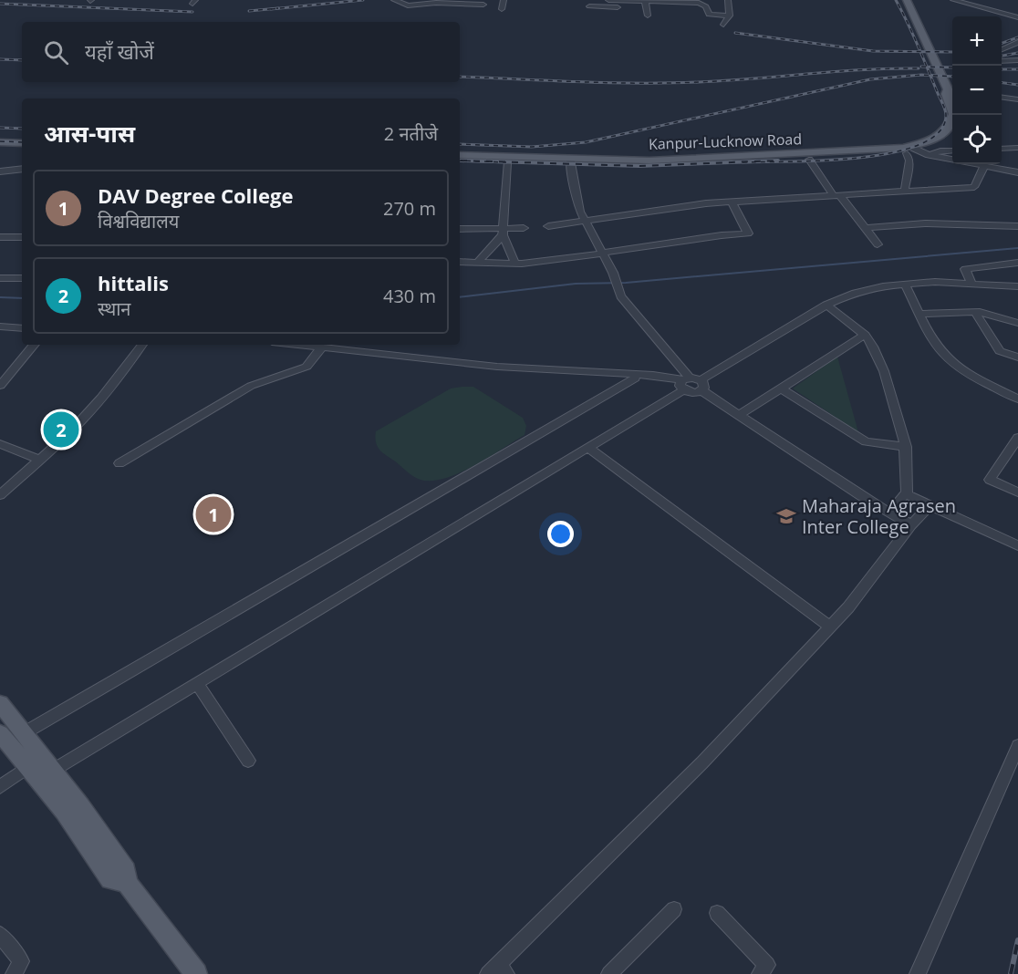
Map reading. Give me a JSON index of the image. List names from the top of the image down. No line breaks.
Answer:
{"streets":{"main road":["Kanpur-Lucknow Road"]},"places":{"school or university":["Maharaja Agrasen Inter College"]},"page":{"map_buttons":["+","−"],"search":"यहाँ खोजें","heading":["आस-पास","2 नतीजे"],"list":[{"mark":"1","name":"DAV Degree College","note":"विश्वविद्यालय","value":"270 m"},{"mark":"2","name":"hittalis","note":"स्थान","value":"430 m"}],"pins":["2","1"]}}
